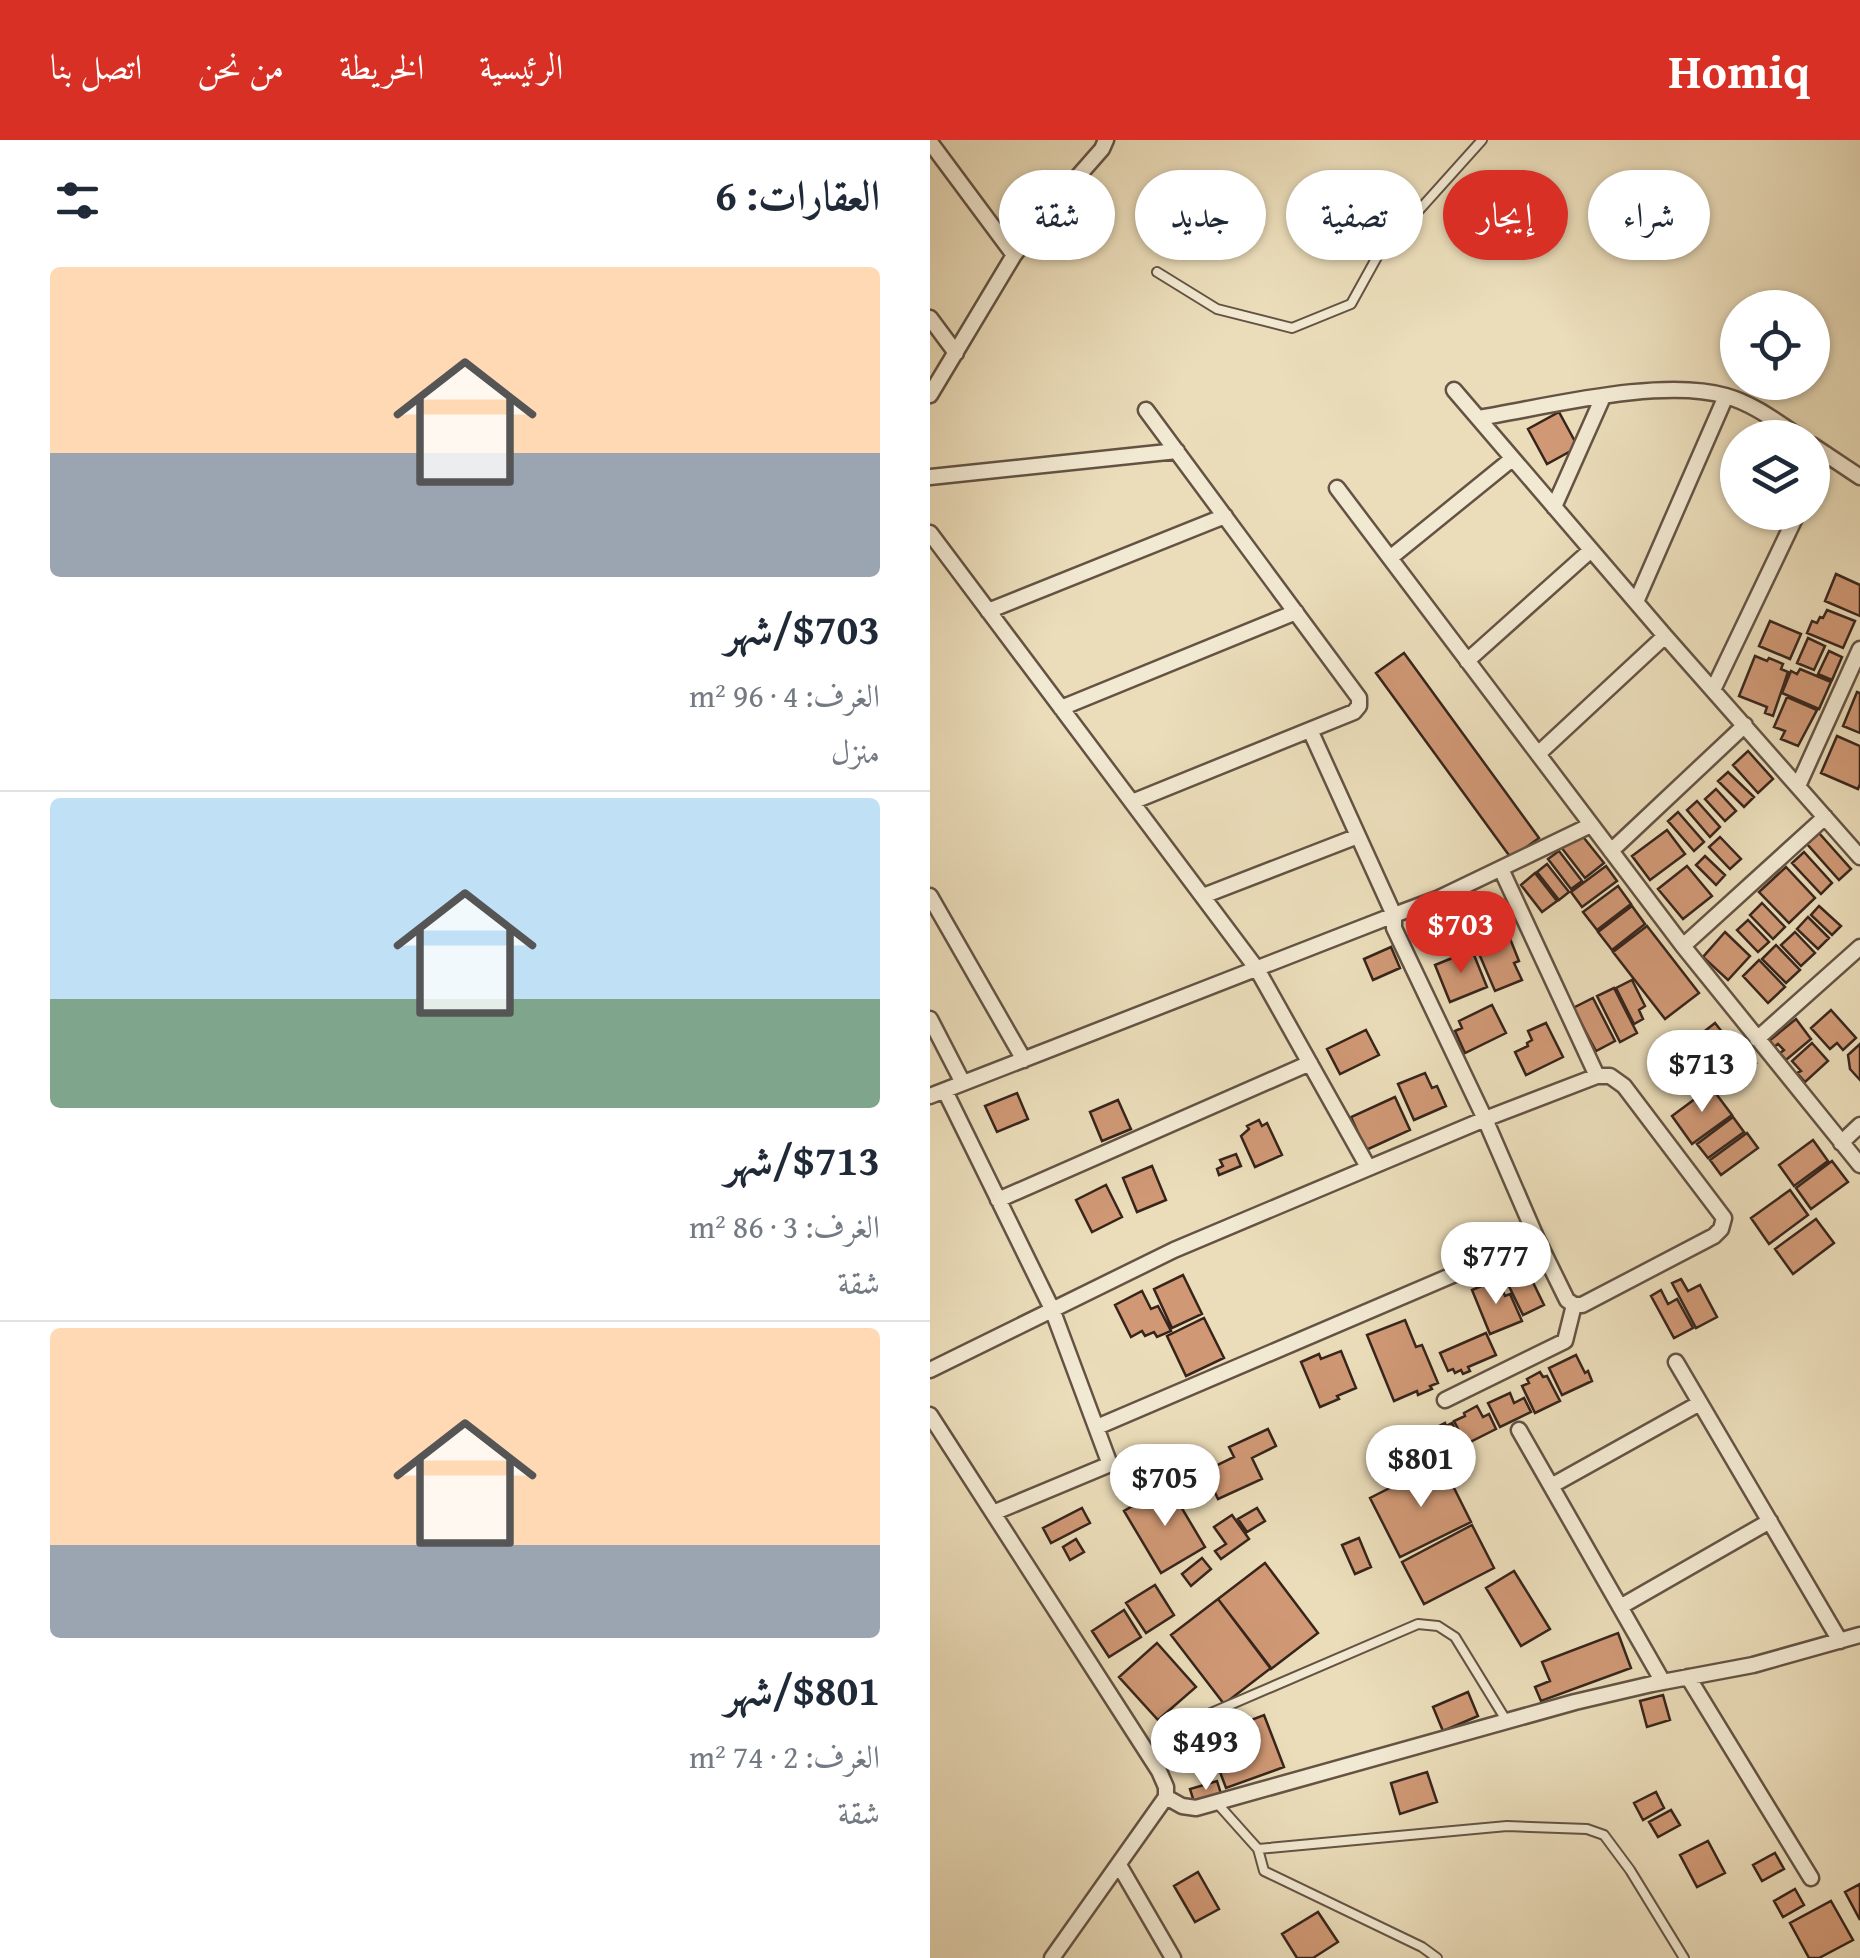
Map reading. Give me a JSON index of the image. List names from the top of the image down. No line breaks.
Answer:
{"page":{"header":"Homiq","nav":["الرئيسية","الخريطة","من نحن","اتصل بنا"],"heading":"العقارات: 6","chip":["شراء","إيجار","تصفية","جديد","شقة"],"list":[{"name":"$703/شهر","note":"الغرف: 4 · 96 m² · منزل"},{"name":"$713/شهر","note":"الغرف: 3 · 86 m² · شقة"},{"name":"$801/شهر","note":"الغرف: 2 · 74 m² · شقة"}],"price":["$703","$713","$777","$801","$705","$493"]}}
